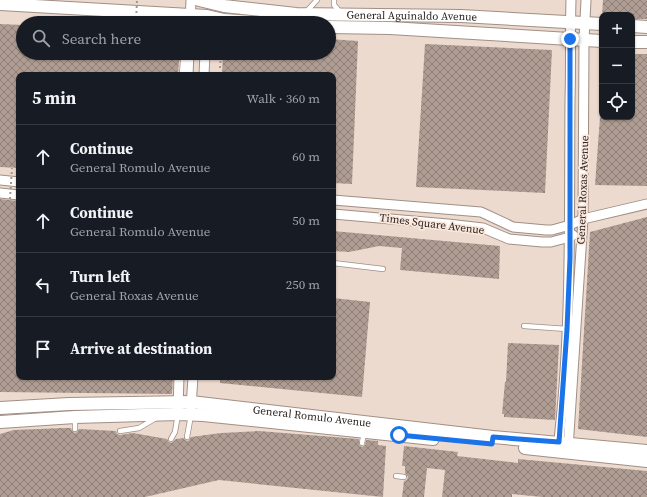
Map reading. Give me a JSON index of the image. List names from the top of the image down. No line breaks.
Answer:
{"streets":{"street":["General Aguinaldo Avenue","General Roxas Avenue","Times Square Avenue","General Romulo Avenue"]},"crossings":[["General Aguinaldo Avenue","General Roxas Avenue"],["General Roxas Avenue","Times Square Avenue"],["General Roxas Avenue","General Romulo Avenue"]],"page":{"map_buttons":["+","−"],"search":"Search here","heading":["5 min","Walk · 360 m"],"list":[["Continue","General Romulo Avenue","60 m"],["Continue","General Romulo Avenue","50 m"],["Turn left","General Roxas Avenue","250 m"],"Arrive at destination"]}}
